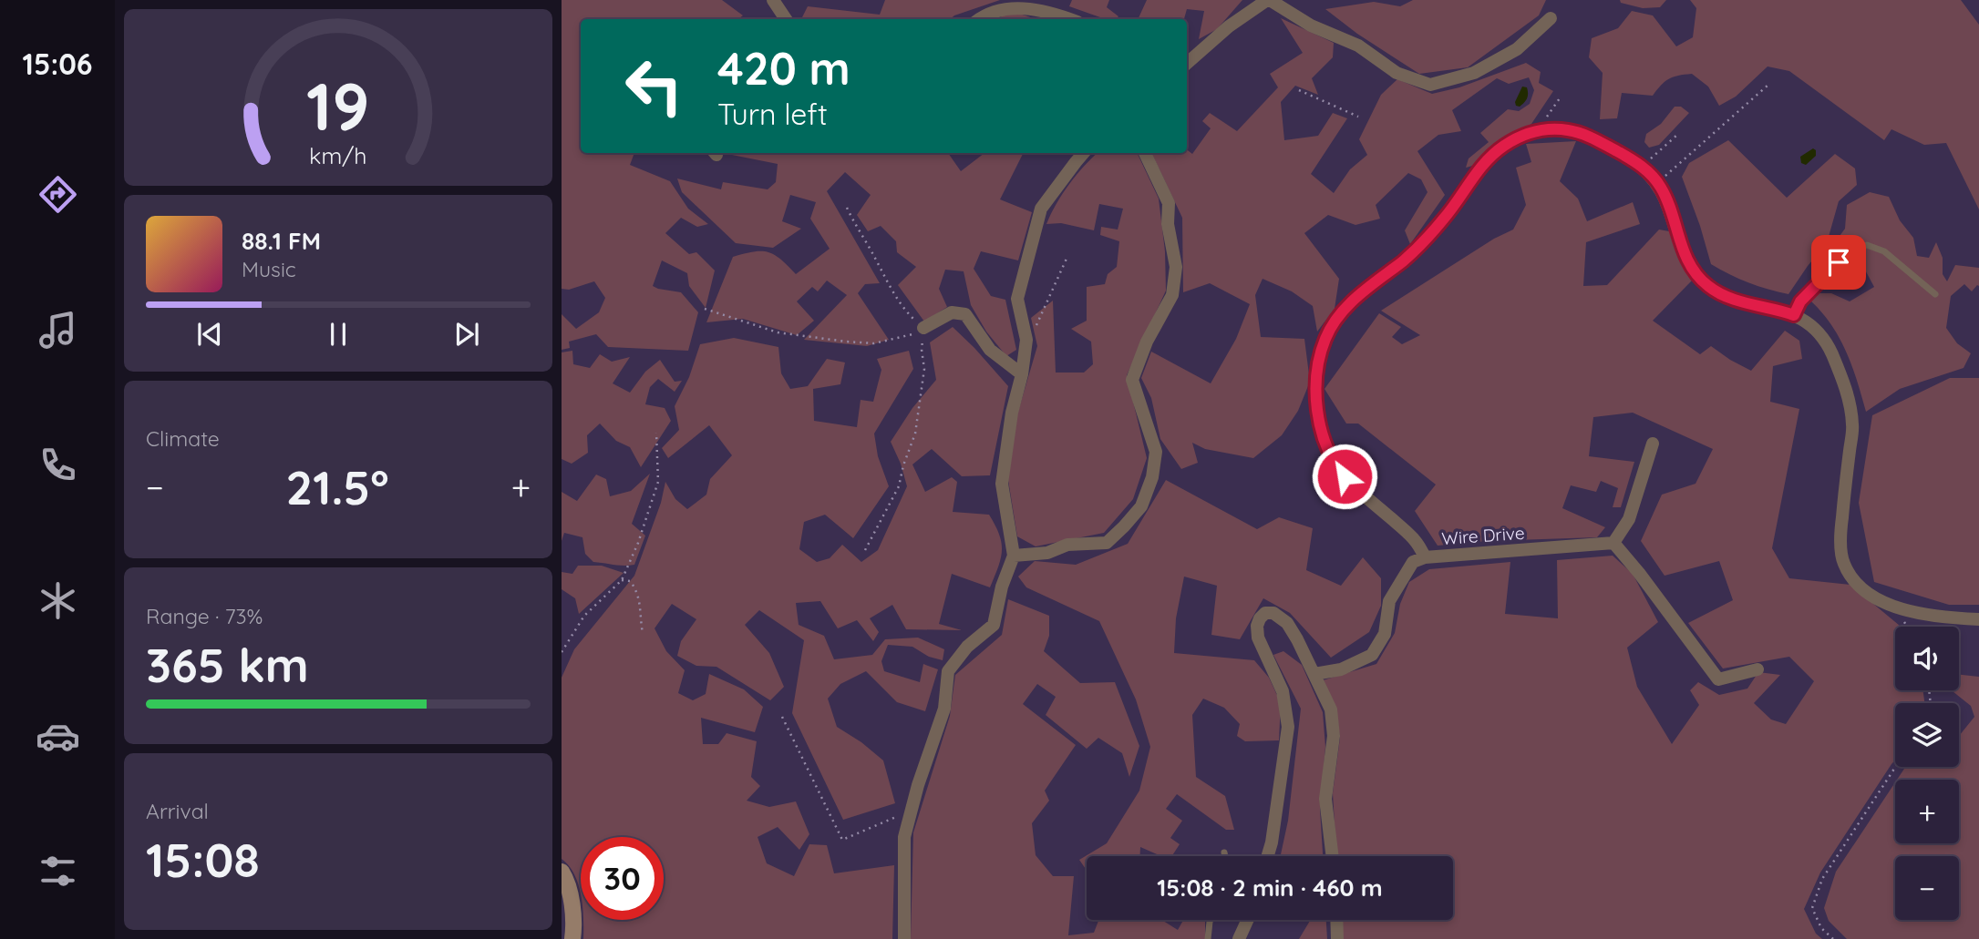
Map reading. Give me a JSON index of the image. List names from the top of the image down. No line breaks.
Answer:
{"streets":{"street":["Wire Drive"]},"page":{"tabs":"15:06","turn":["420 m","Turn left"],"song":["88.1 FM","Music"],"tile":["Climate",["Range · 73%","365 km"],["Arrival","15:08"]],"heat":["−","21.5°","+"],"map_buttons":["+","−"],"limit":"30","trip":"15:08 · 2 min · 460 m","gauge":["19","km/h"]}}
